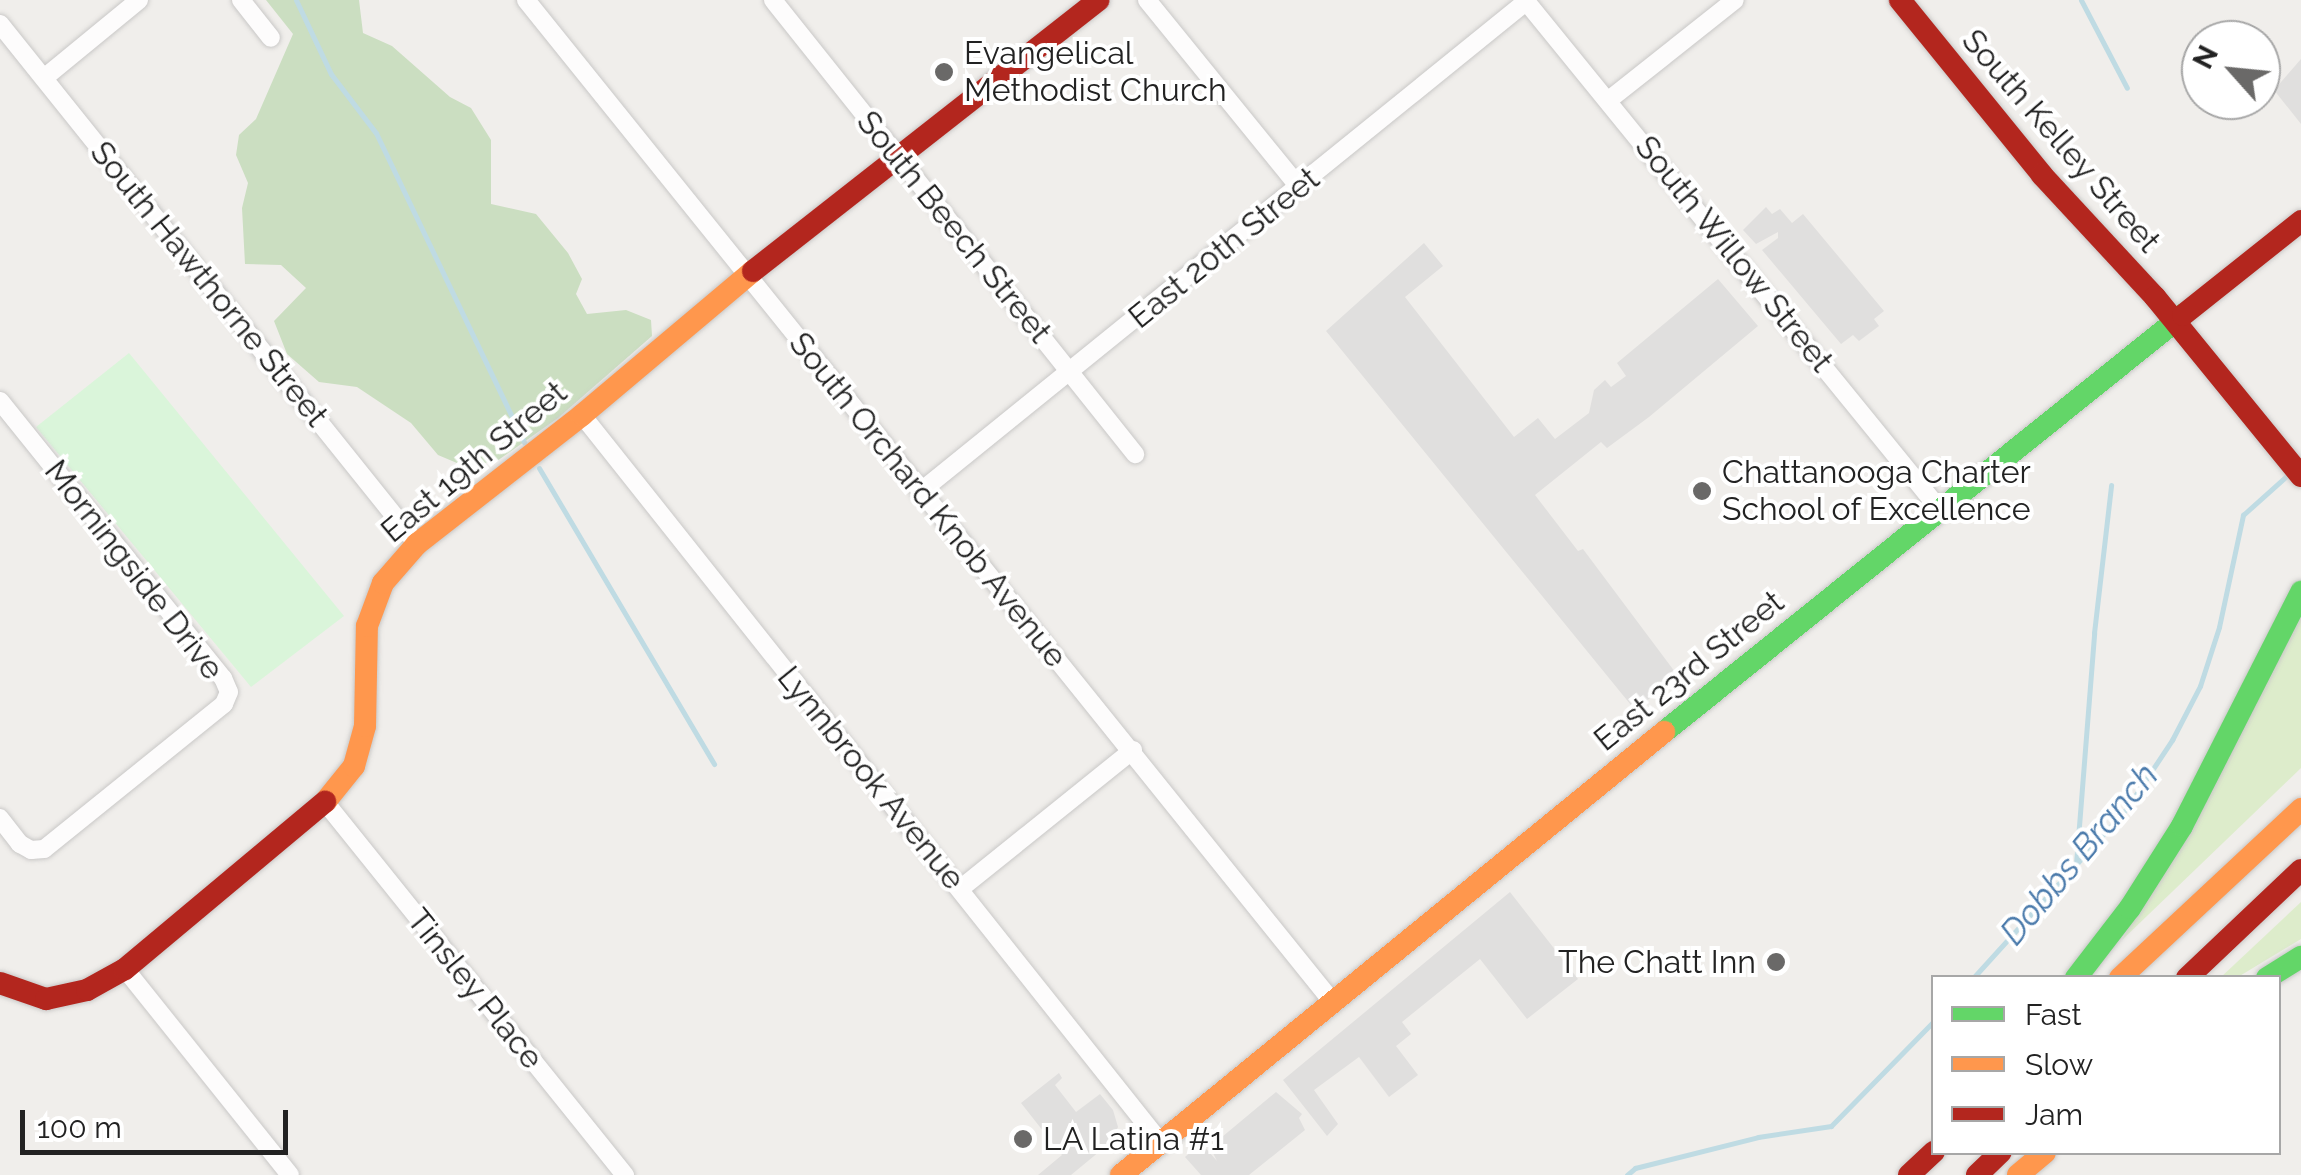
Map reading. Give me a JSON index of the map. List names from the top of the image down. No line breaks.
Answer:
{"streets":{"main road":["South Kelley Street","East 19th Street","East 23rd Street"],"street":["South Beech Street","East 20th Street","South Willow Street","South Hawthorne Street","South Orchard Knob Avenue","Morningside Drive","Lynnbrook Avenue","Tinsley Place"]},"crossings":[["South Kelley Street","East 23rd Street"],["South Beech Street","East 20th Street"],["South Beech Street","East 19th Street"],["East 20th Street","South Willow Street"],["East 20th Street","South Orchard Knob Avenue"],["South Willow Street","East 23rd Street"],["South Hawthorne Street","East 19th Street"],["East 19th Street","South Orchard Knob Avenue"],["East 19th Street","Lynnbrook Avenue"],["East 19th Street","Tinsley Place"],["South Orchard Knob Avenue","East 23rd Street"],["East 23rd Street","Lynnbrook Avenue"]],"water":["Dobbs Branch"],"places":["Evangelical Methodist Church","Chattanooga Charter School of Excellence","The Chatt Inn","LA Latina #1"],"legend":["Fast","Slow","Jam"],"scale_bar":"100 m","north":"top left"}
